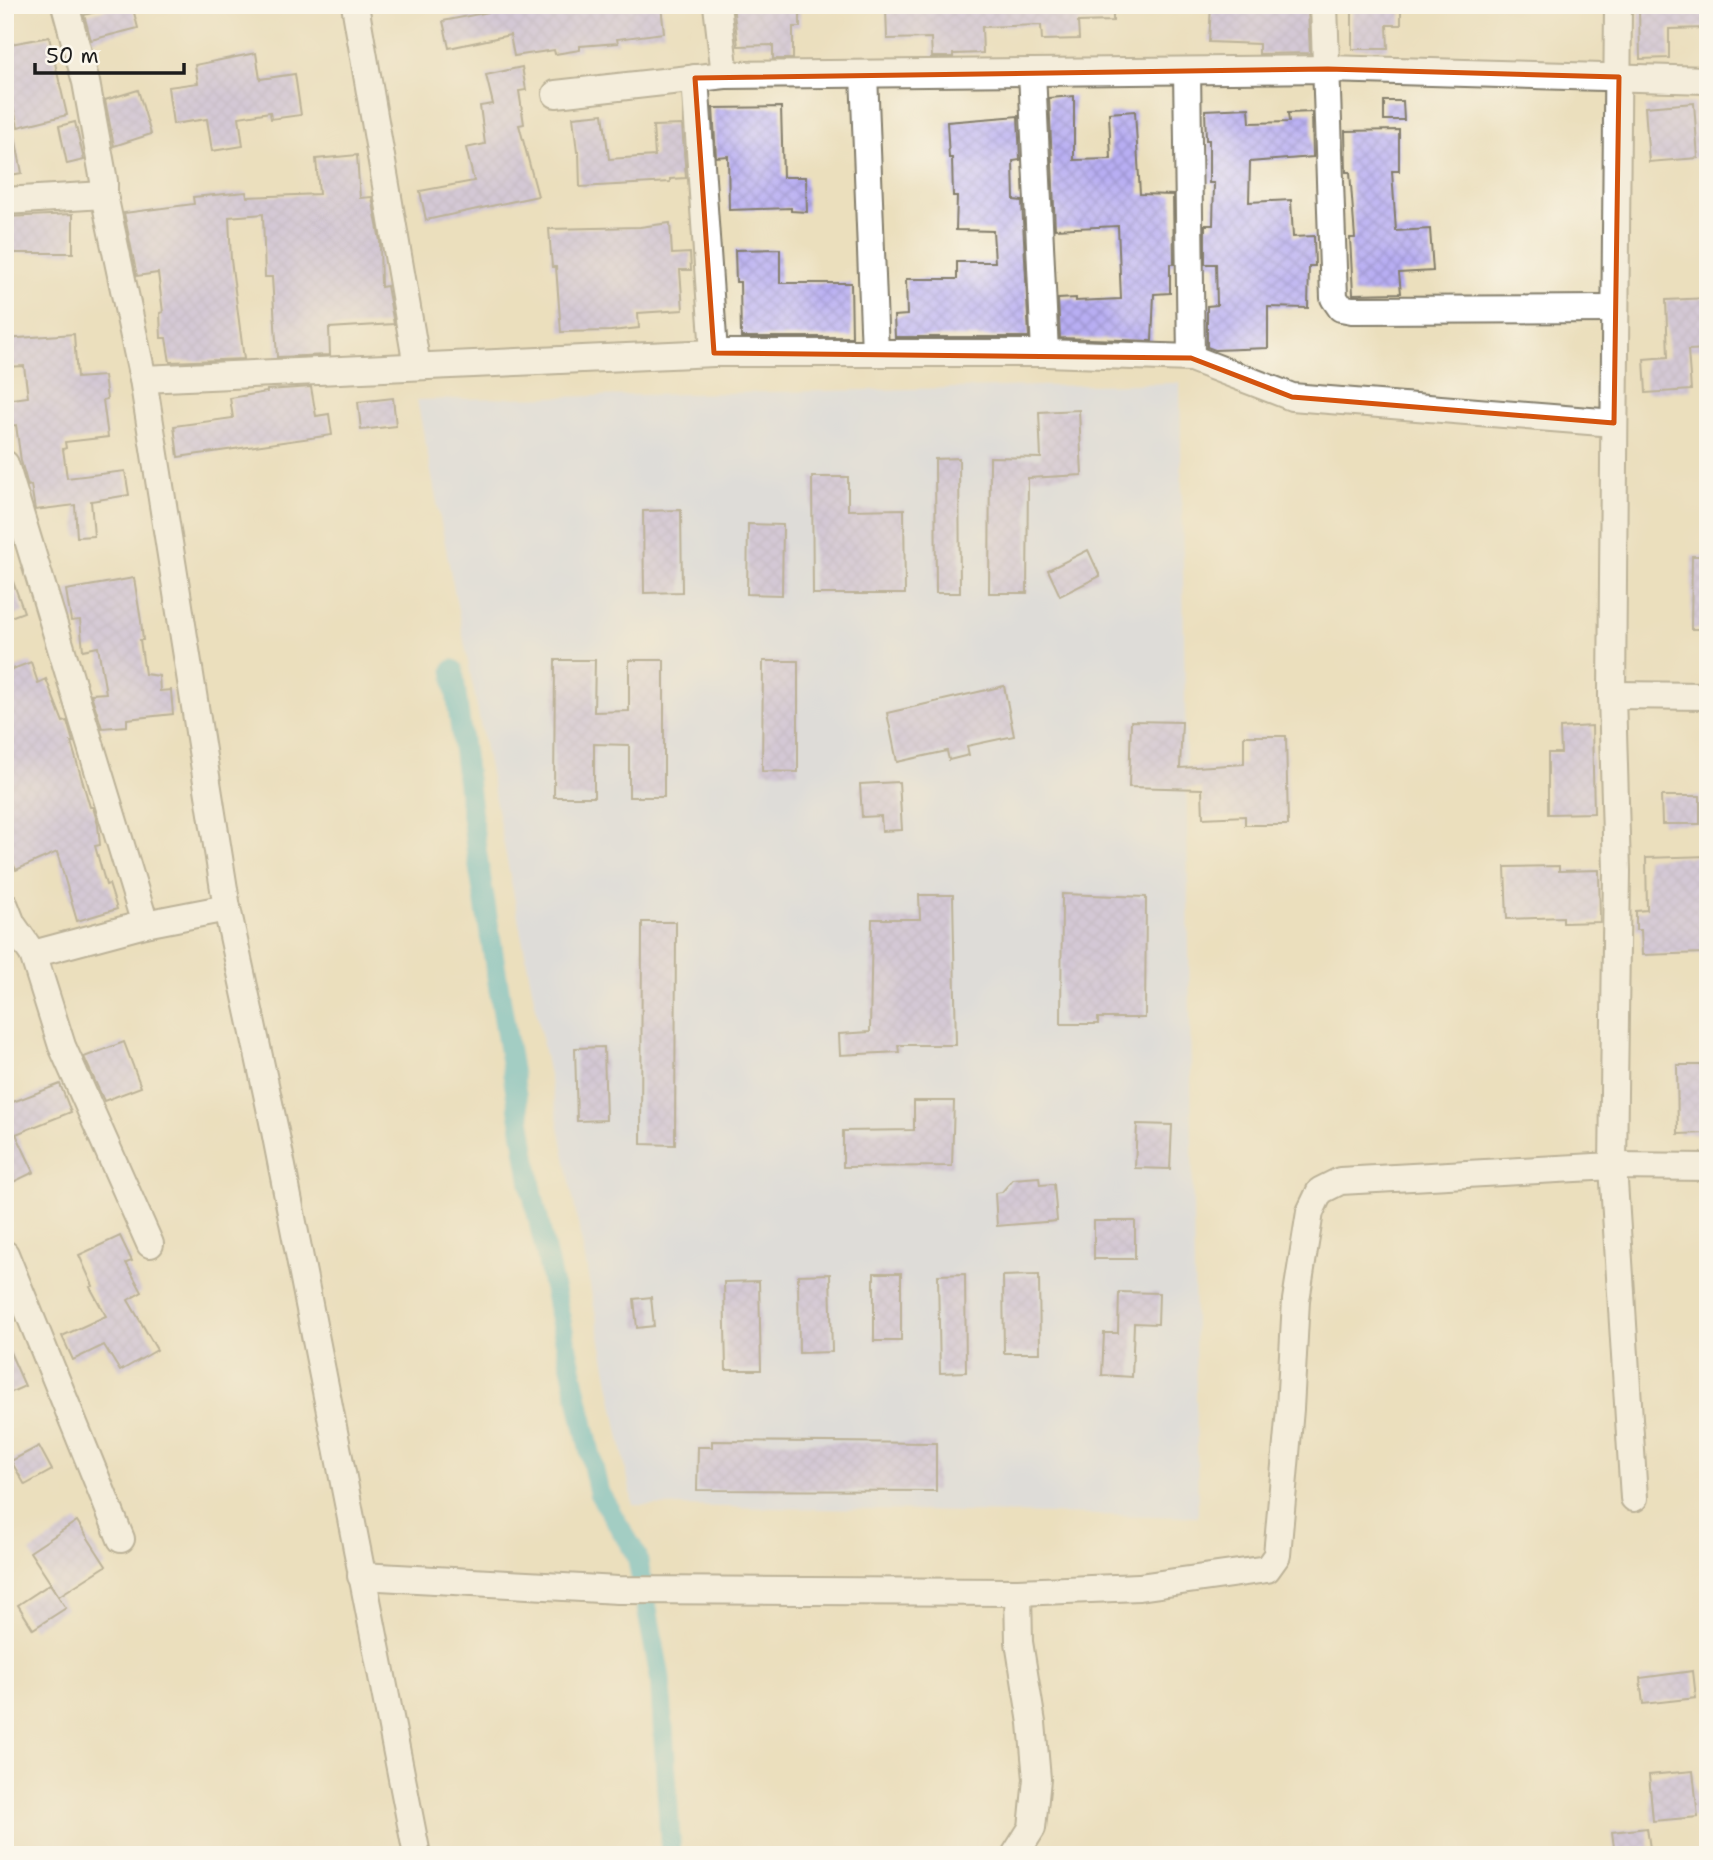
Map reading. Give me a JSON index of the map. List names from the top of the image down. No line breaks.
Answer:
{"scale_bar":"50 m"}
